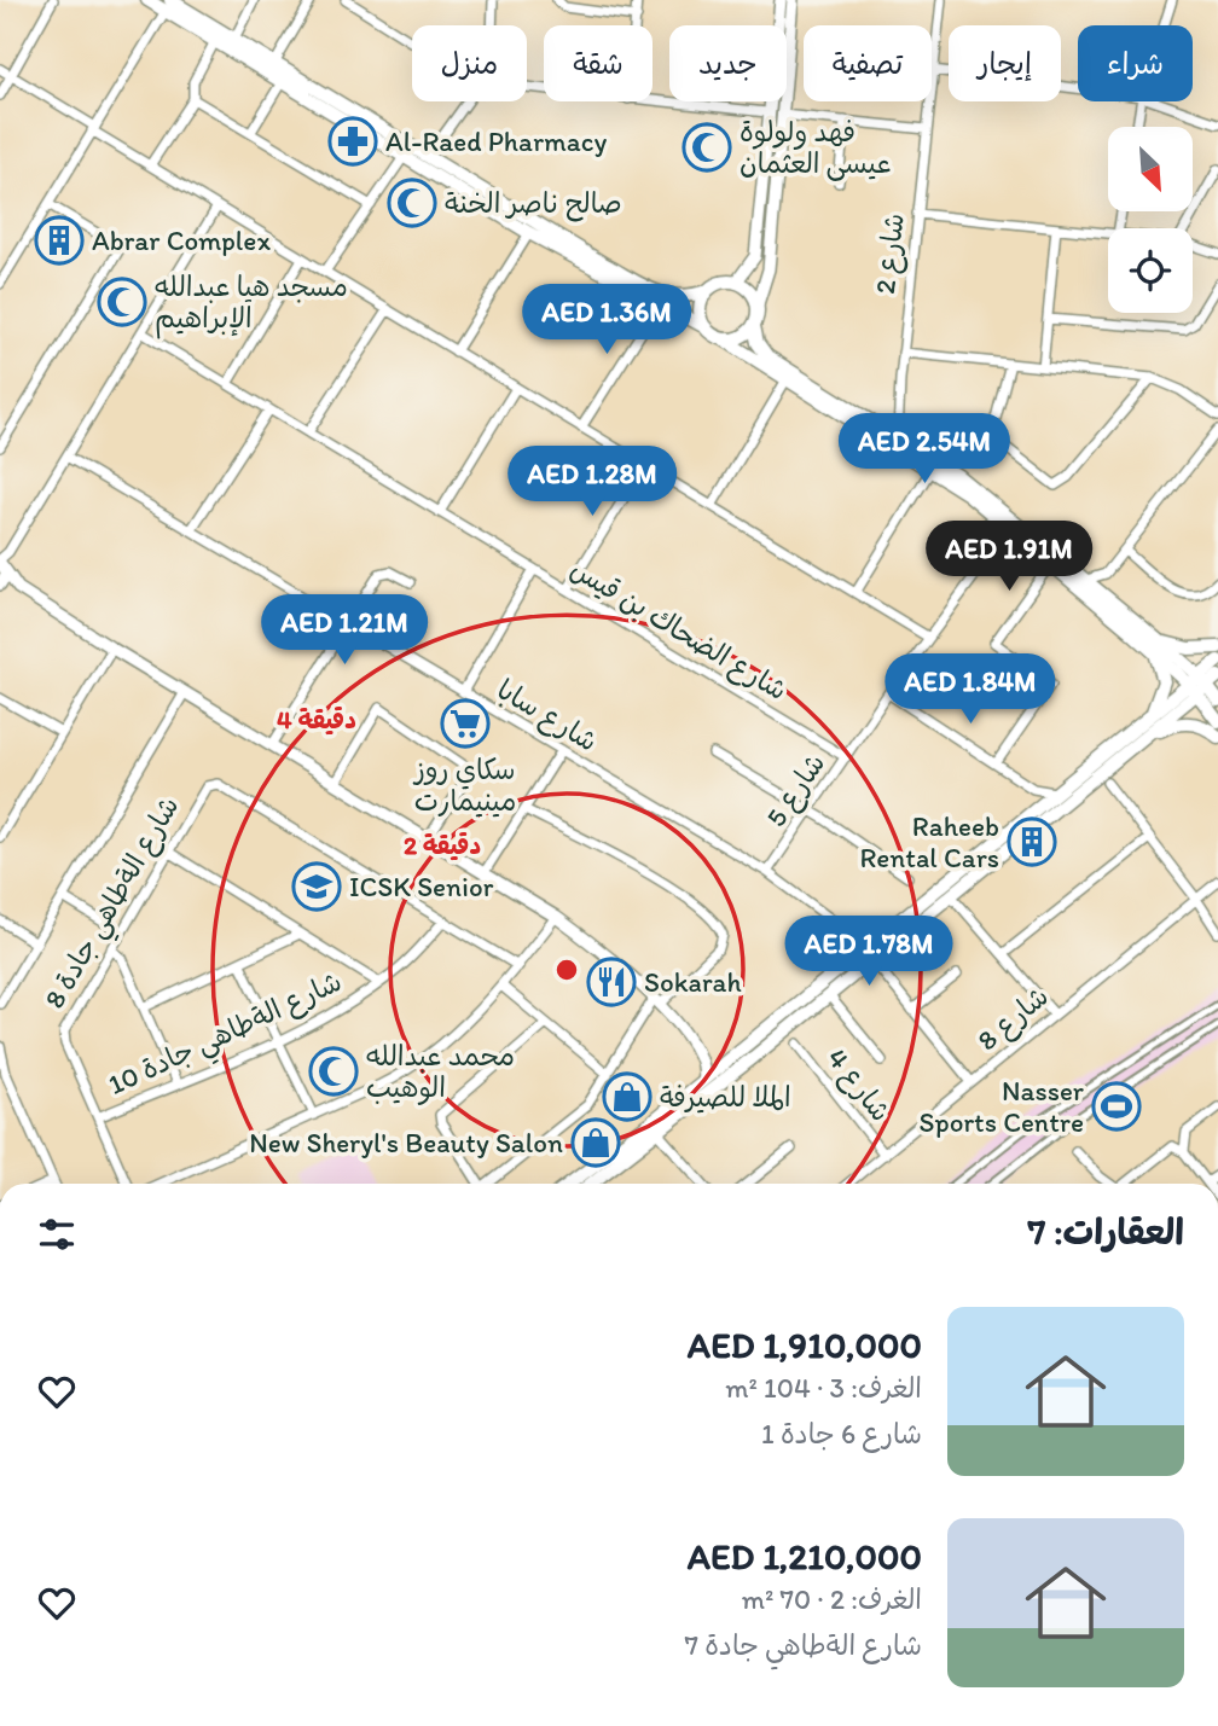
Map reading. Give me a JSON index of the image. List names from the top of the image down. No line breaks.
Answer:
{"streets":{"street":["شارع 2","شارع الضحاك بن قيس","شارع سابا","شارع 5","شارع الةطاهي جادة 8","شارع 8","شارع الةطاهي جادة 10","شارع 4"]},"crossings":[["شارع الضحاك بن قيس","شارع 5"],["شارع سابا","شارع 5"],["شارع الةطاهي جادة 8","شارع الةطاهي جادة 10"],["شارع 8","شارع 4"]],"places":{"pharmacy":["Al-Raed Pharmacy"],"mosque":["فهد ولولوة عيسى العثمان","صالح ناصر الخنة","مسجد هيا عبدالله الإبراهيم","محمد عبدالله الوهيب"],"building":["Abrar Complex","Raheeb Rental Cars"],"supermarket":["سكاي روز مينيمارت"],"school or university":["ICSK Senior"],"restaurant":["Sokarah"],"shop":["الملا للصيرفة","New Sheryl's Beauty Salon"],"sports":["Nasser Sports Centre"]},"north":"bottom right","page":{"chip":["شراء","إيجار","تصفية","جديد","شقة","منزل"],"price":["AED 1.36M","AED 2.54M","AED 1.28M","AED 1.91M","AED 1.21M","AED 1.84M","AED 1.78M"],"heading":"العقارات: 7","list":[{"name":"AED 1,910,000","note":"الغرف: 3 · 104 m² · شارع 6 جادة 1"},{"name":"AED 1,210,000","note":"الغرف: 2 · 70 m² · شارع الةطاهي جادة 7"}]},"rings":["4 دقيقة","2 دقيقة"]}
